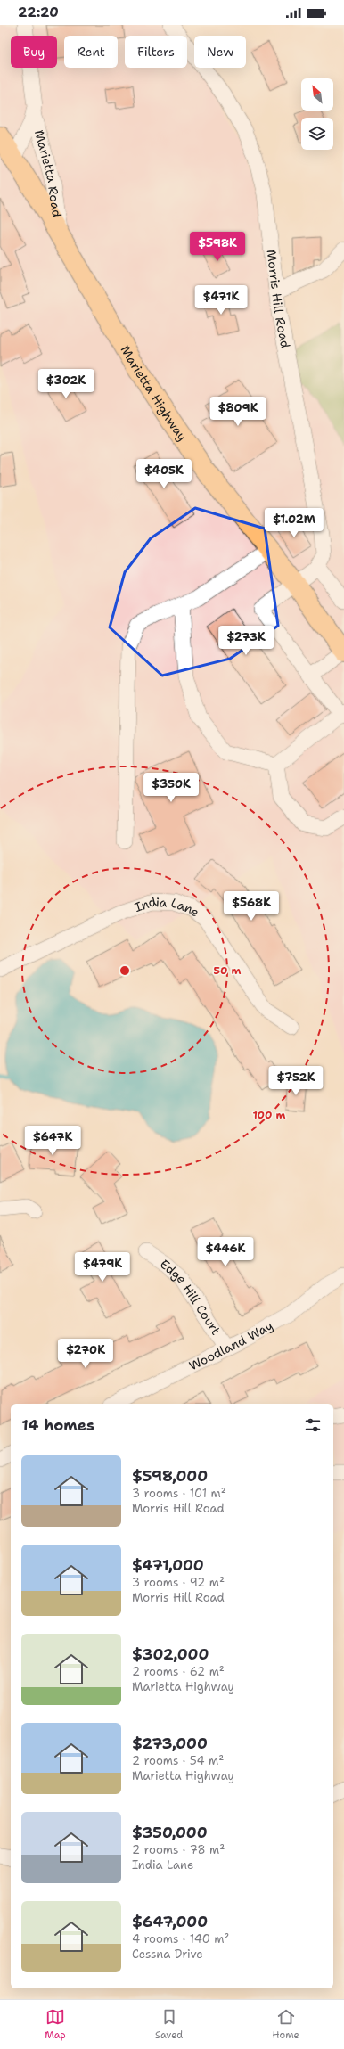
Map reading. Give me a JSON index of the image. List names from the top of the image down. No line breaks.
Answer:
{"streets":{"main road":["Marietta Highway"],"street":["Marietta Road","Morris Hill Road","India Lane","Edge Hill Court","Woodland Way"]},"crossings":[["Marietta Road","Marietta Highway"],["Morris Hill Road","Marietta Highway"],["Edge Hill Court","Woodland Way"]],"north":"top left","page":{"status":"22:20","chip":["Buy","Rent","Filters","New"],"price":["$598K","$471K","$302K","$809K","$405K","$1.02M","$273K","$350K","$568K","$752K","$647K","$446K","$479K","$270K"],"heading":"14 homes","list":[{"name":"$598,000","note":"3 rooms · 101 m² · Morris Hill Road"},{"name":"$471,000","note":"3 rooms · 92 m² · Morris Hill Road"},{"name":"$302,000","note":"2 rooms · 62 m² · Marietta Highway"},{"name":"$273,000","note":"2 rooms · 54 m² · Marietta Highway"},{"name":"$350,000","note":"2 rooms · 78 m² · India Lane"},{"name":"$647,000","note":"4 rooms · 140 m² · Cessna Drive"}],"tabs":["Map","Saved","Home"]},"rings":["50 m","100 m"]}
